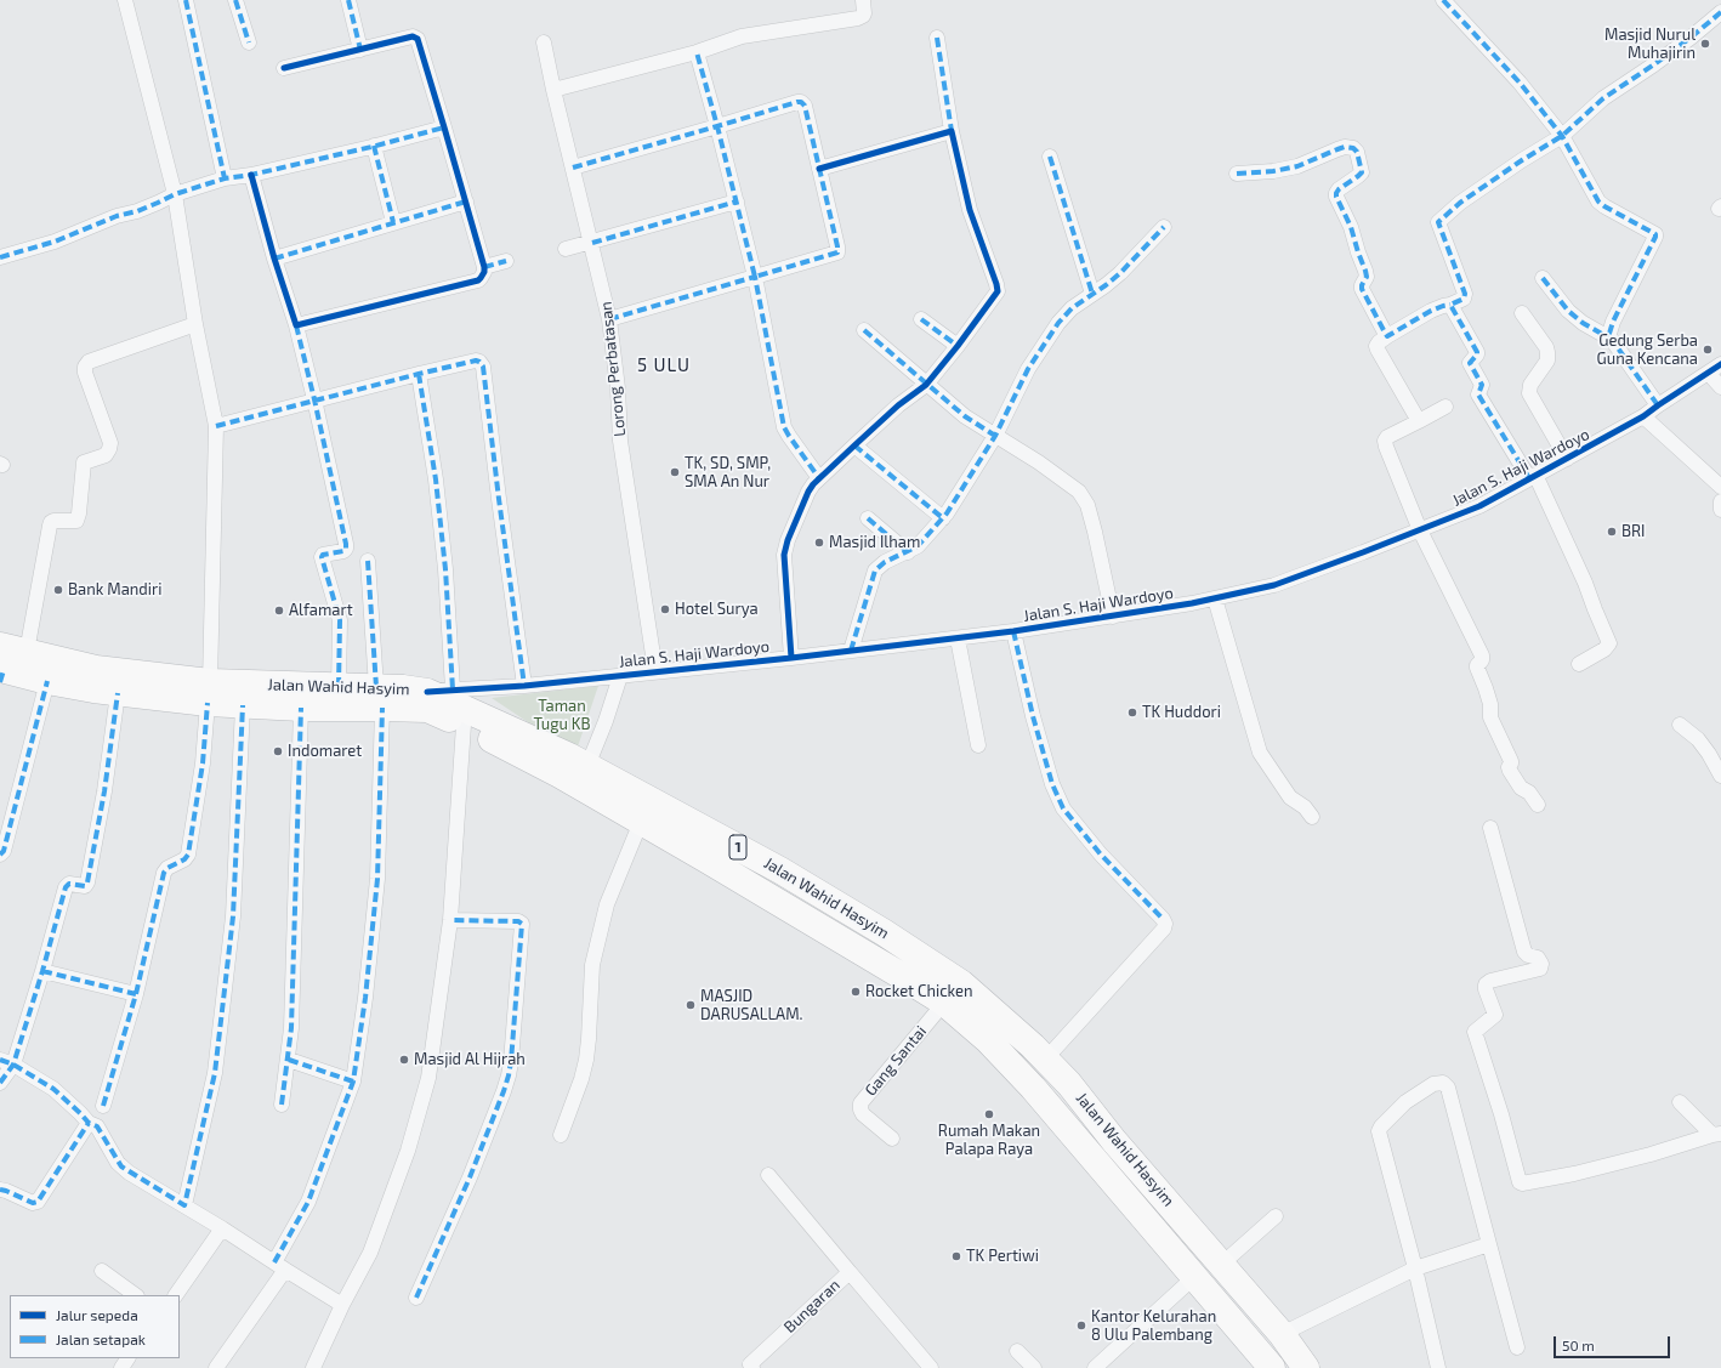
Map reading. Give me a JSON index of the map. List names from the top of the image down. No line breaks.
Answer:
{"streets":{"highway":["Jalan Wahid Hasyim","1"],"street":["Lorong Perbatasan","Jalan S. Haji Wardoyo","Gang Santai","Bungaran"]},"crossings":[["Lorong Perbatasan","Jalan S. Haji Wardoyo"],["Jalan S. Haji Wardoyo","Jalan Wahid Hasyim"],["Jalan Wahid Hasyim","Gang Santai"]],"districts":["5 ULU"],"parks":["Taman Tugu KB"],"places":["Masjid Nurul Muhajirin","Gedung Serba Guna Kencana","TK, SD, SMP, SMA An Nur","BRI","Masjid Ilham","Bank Mandiri","Hotel Surya","Alfamart","TK Huddori","Indomaret","Rocket Chicken","MASJID DARUSALLAM.","Masjid Al Hijrah","Rumah Makan Palapa Raya","TK Pertiwi","Kantor Kelurahan 8 Ulu Palembang"],"legend":["Jalur sepeda","Jalan setapak"],"scale_bar":"50 m"}
